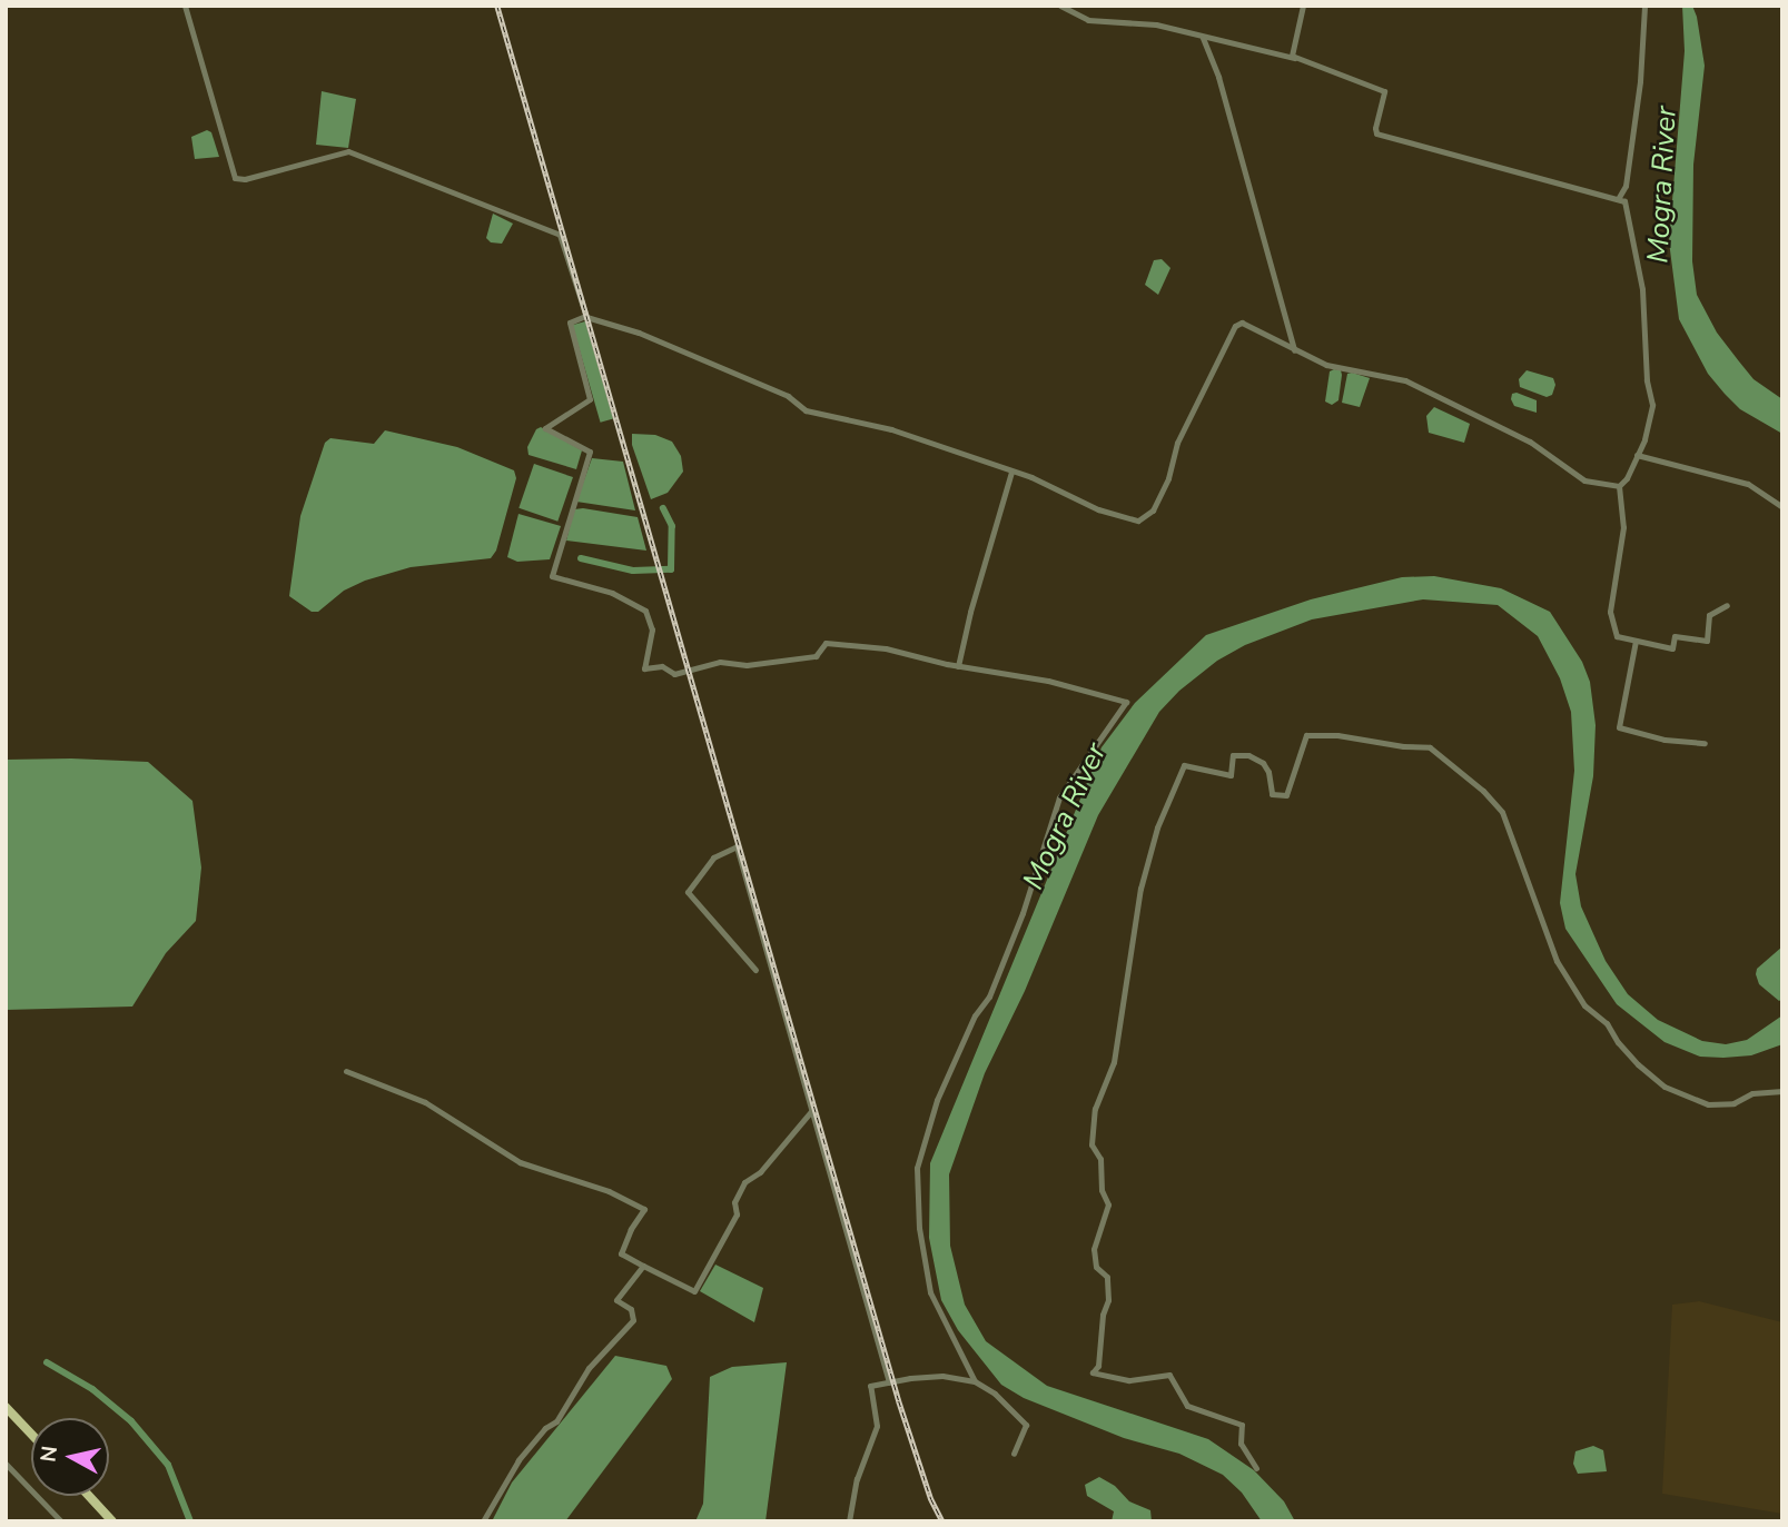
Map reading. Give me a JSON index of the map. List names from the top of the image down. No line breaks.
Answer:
{"water":["Mogra River"],"north":"left"}
